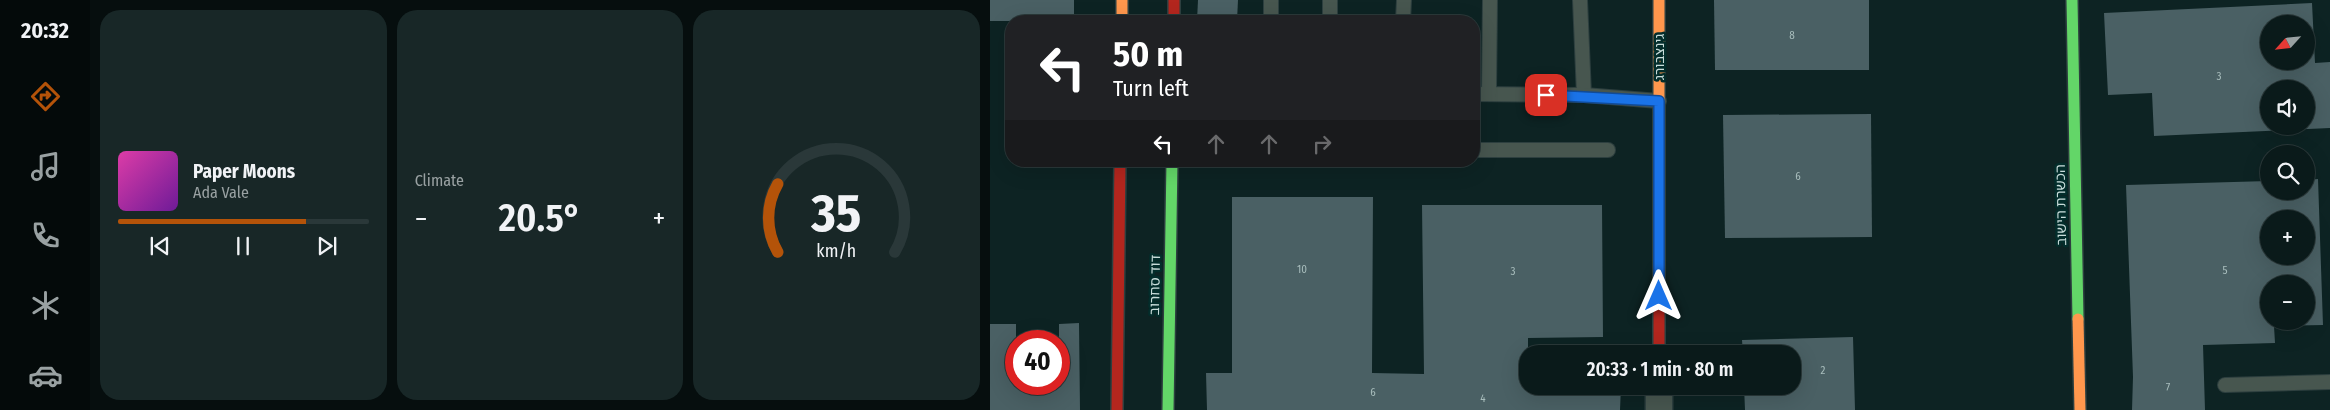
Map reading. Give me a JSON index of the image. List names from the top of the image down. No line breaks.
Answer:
{"streets":{"street":["גינצבורג","הכשרת הישוב","דוד סחרוב"]},"house_numbers":["8","3","6","10","5","3","2","7","6","4"],"north":"bottom left","page":{"tabs":"20:32","tile":"Climate","map_buttons":["+","−"],"turn":["50 m","Turn left"],"song":["Paper Moons","Ada Vale"],"heat":["−","20.5°","+"],"limit":"40","trip":"20:33 · 1 min · 80 m","gauge":["35","km/h"]}}
